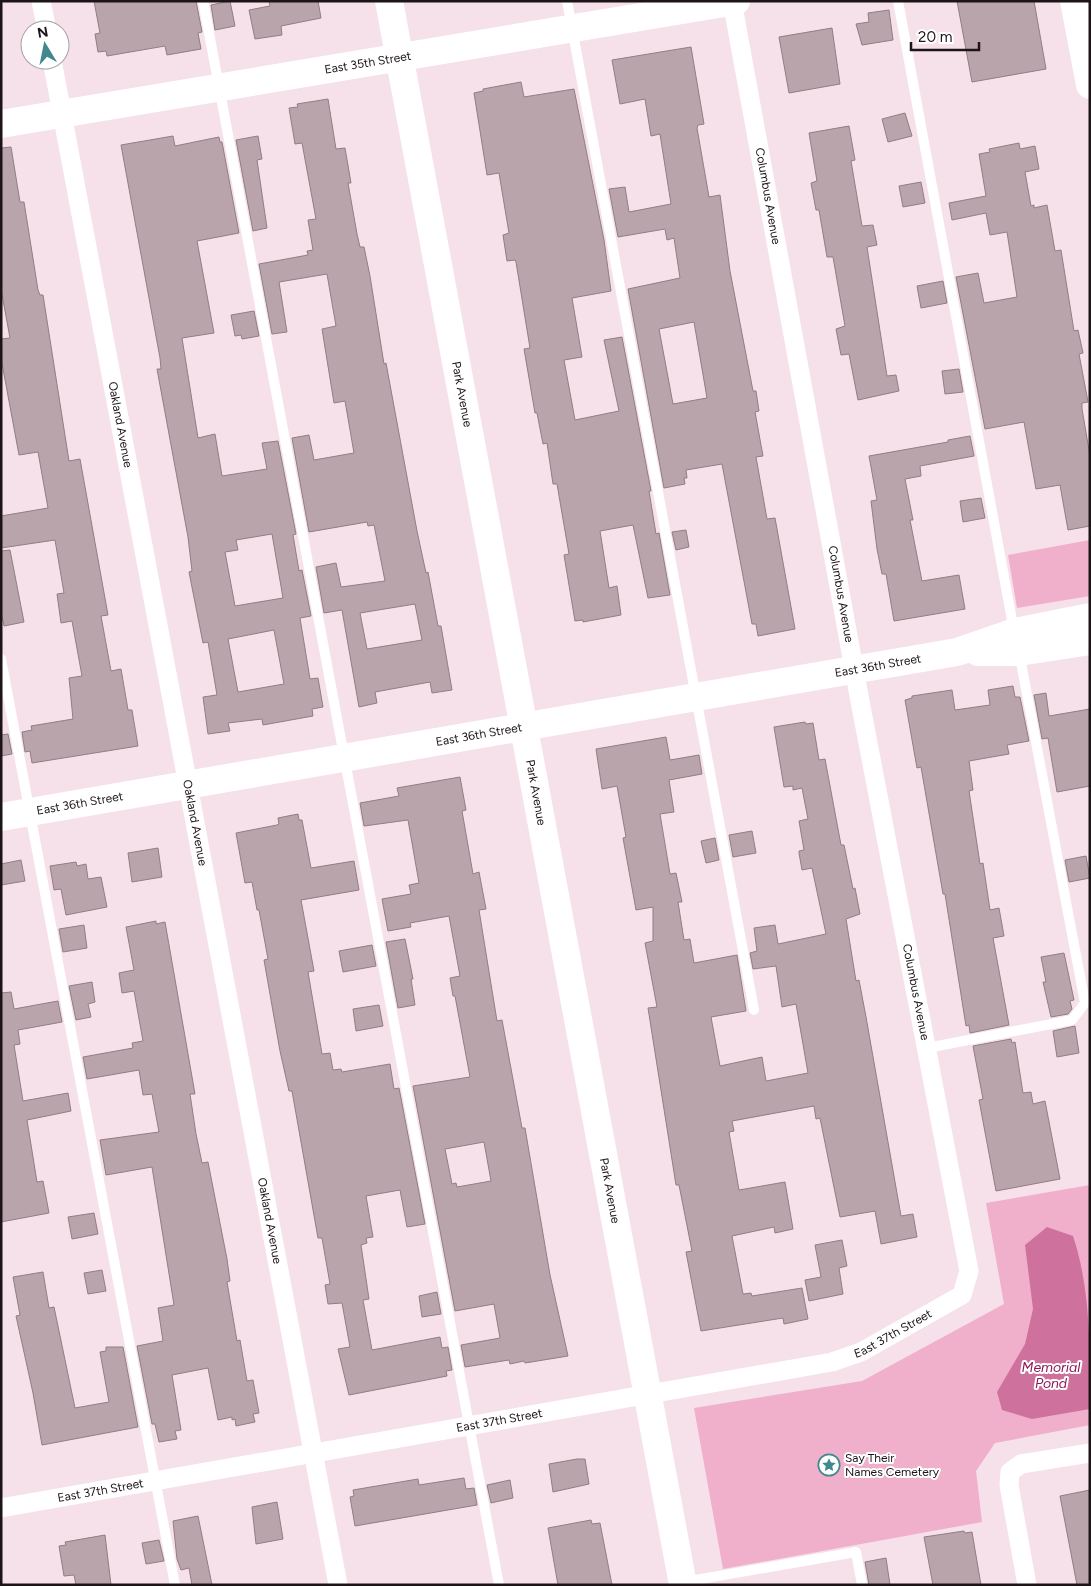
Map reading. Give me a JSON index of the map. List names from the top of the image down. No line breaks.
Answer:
{"streets":{"street":["East 35th Street","Columbus Avenue","Park Avenue","Oakland Avenue","East 36th Street","East 37th Street"]},"crossings":[["East 35th Street","Columbus Avenue"],["East 35th Street","Park Avenue"],["East 35th Street","Oakland Avenue"],["Columbus Avenue","East 36th Street"],["Columbus Avenue","East 37th Street"],["Park Avenue","East 36th Street"],["Park Avenue","East 37th Street"],["Oakland Avenue","East 36th Street"],["Oakland Avenue","East 37th Street"]],"water":["Memorial Pond"],"places":{"place":["Say Their Names Cemetery"]},"scale_bar":"20 m","north":"top"}
